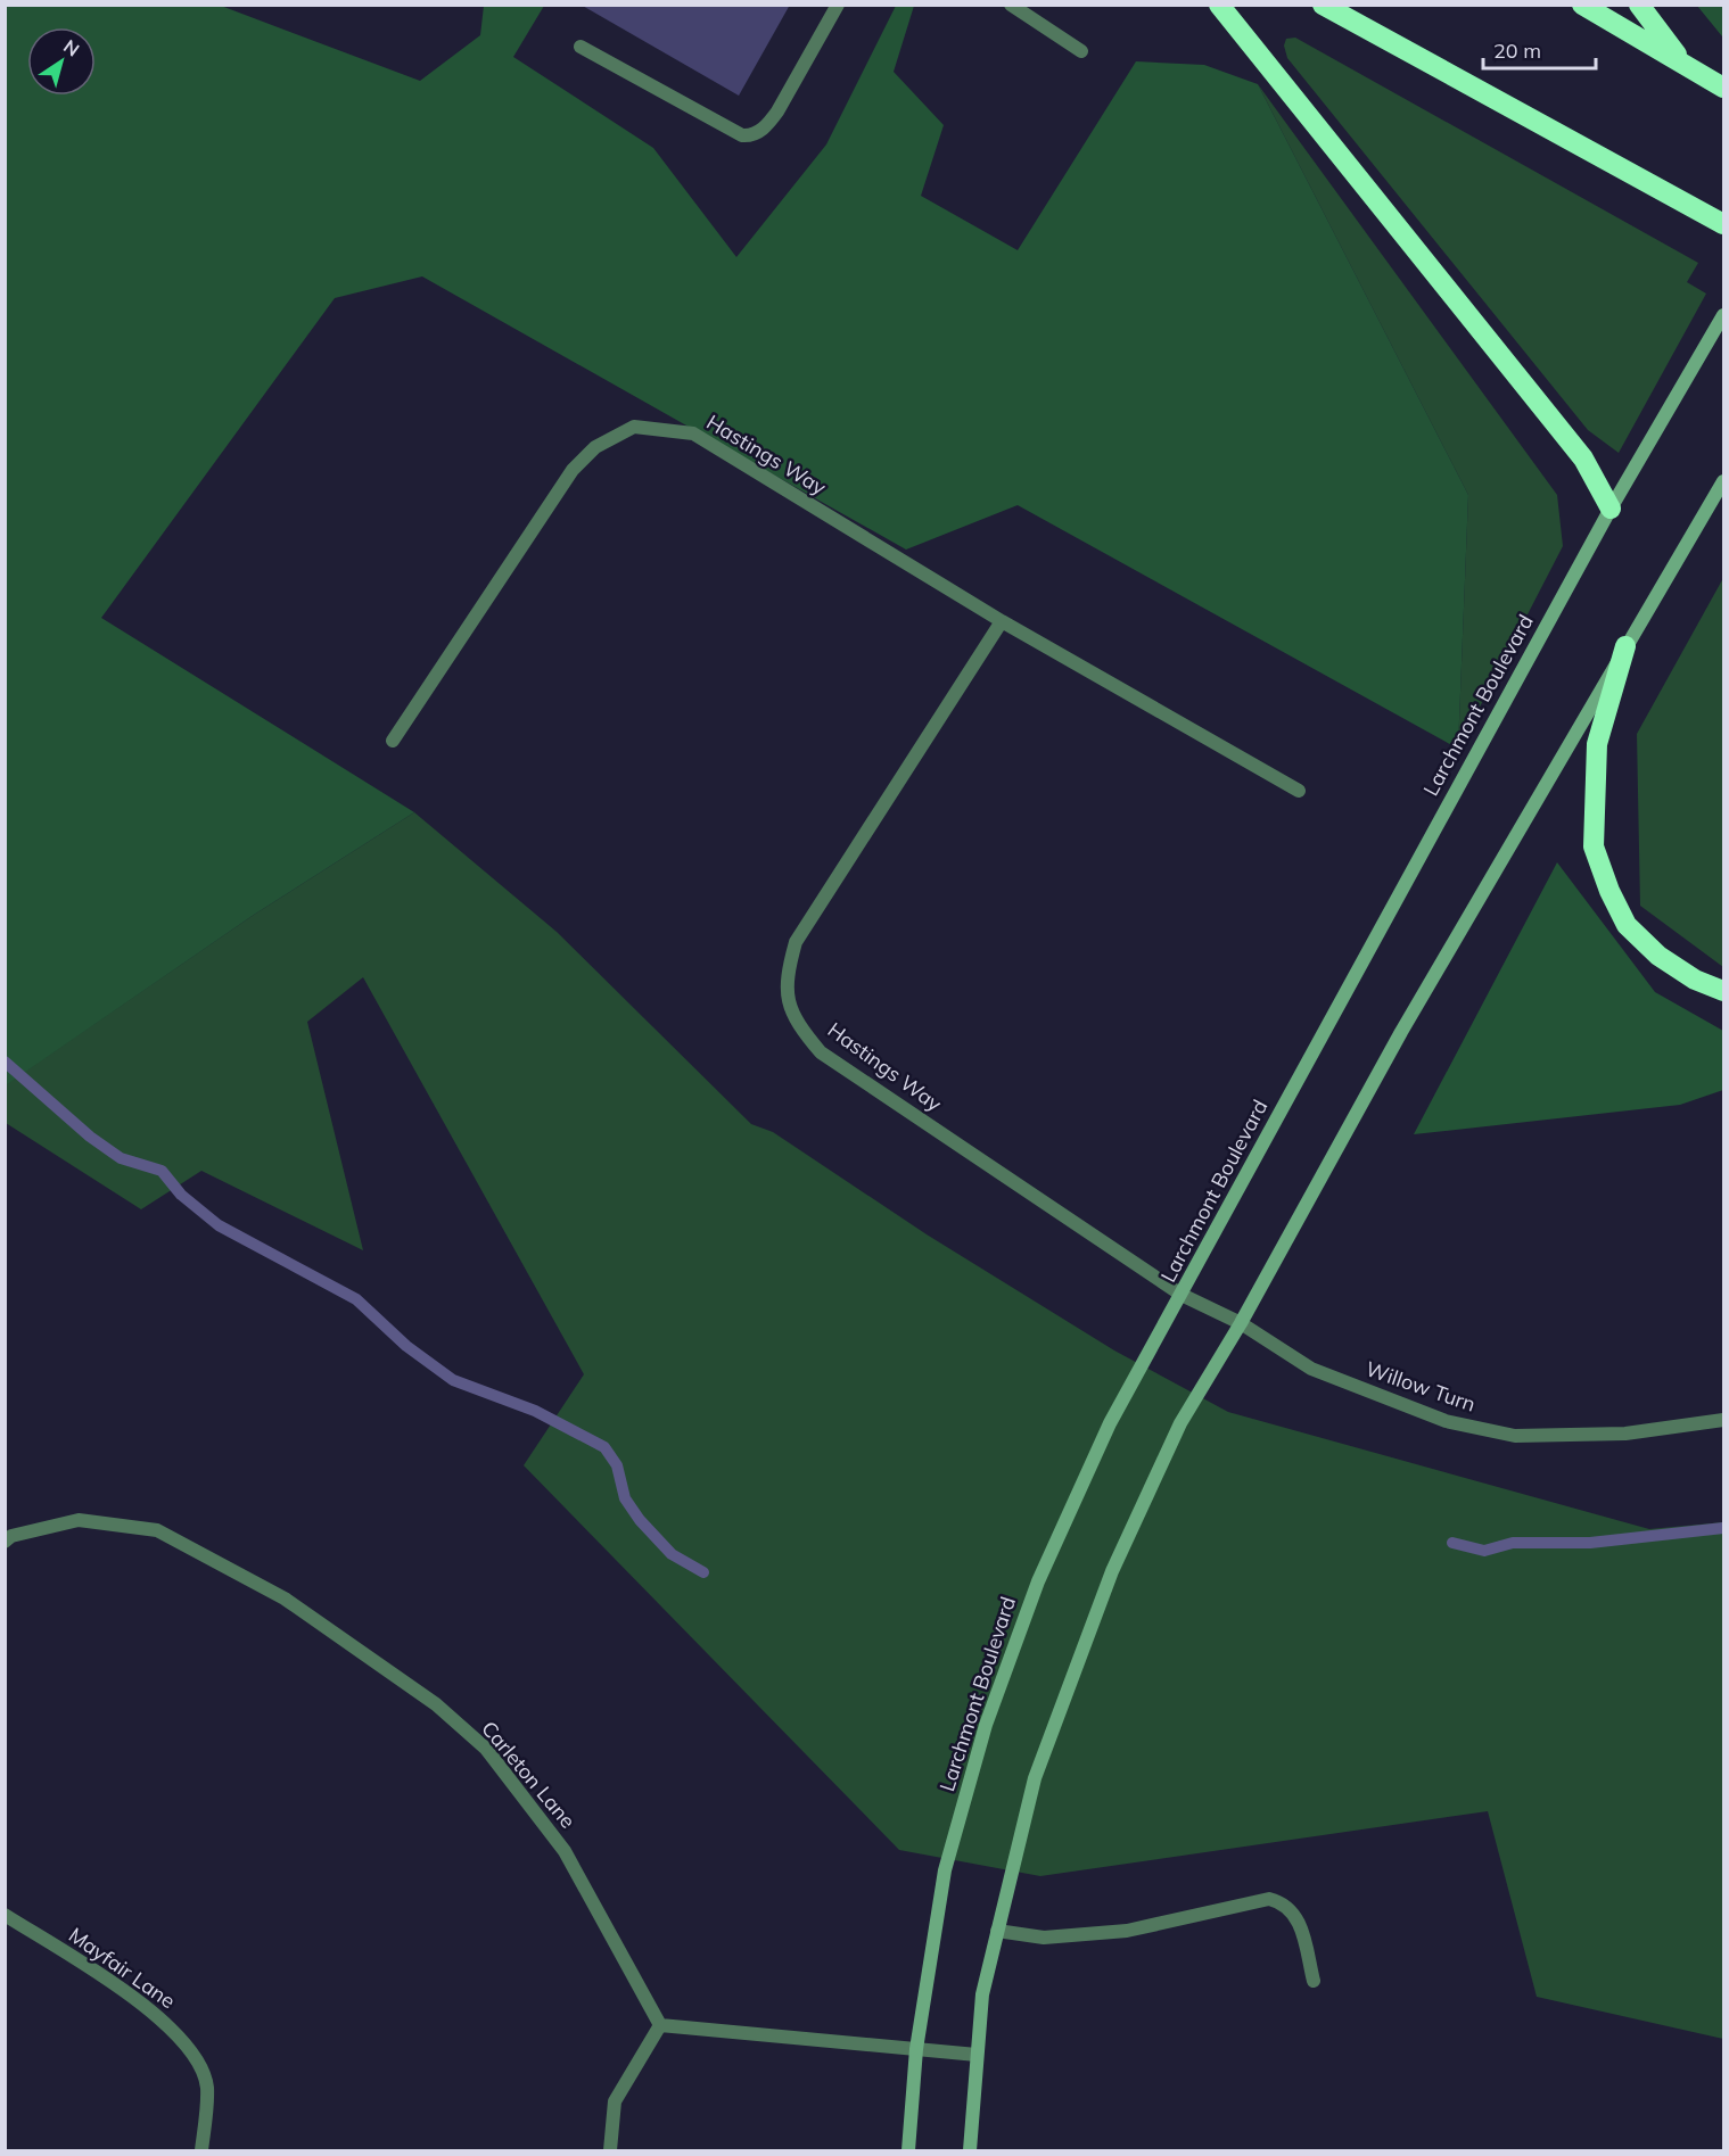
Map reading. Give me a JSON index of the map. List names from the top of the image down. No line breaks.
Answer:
{"streets":{"street":["Hastings Way","Larchmont Boulevard","Willow Turn","Carleton Lane","Mayfair Lane"]},"crossings":[["Hastings Way","Larchmont Boulevard"],["Hastings Way","Willow Turn"]],"scale_bar":"20 m","north":"top right"}
